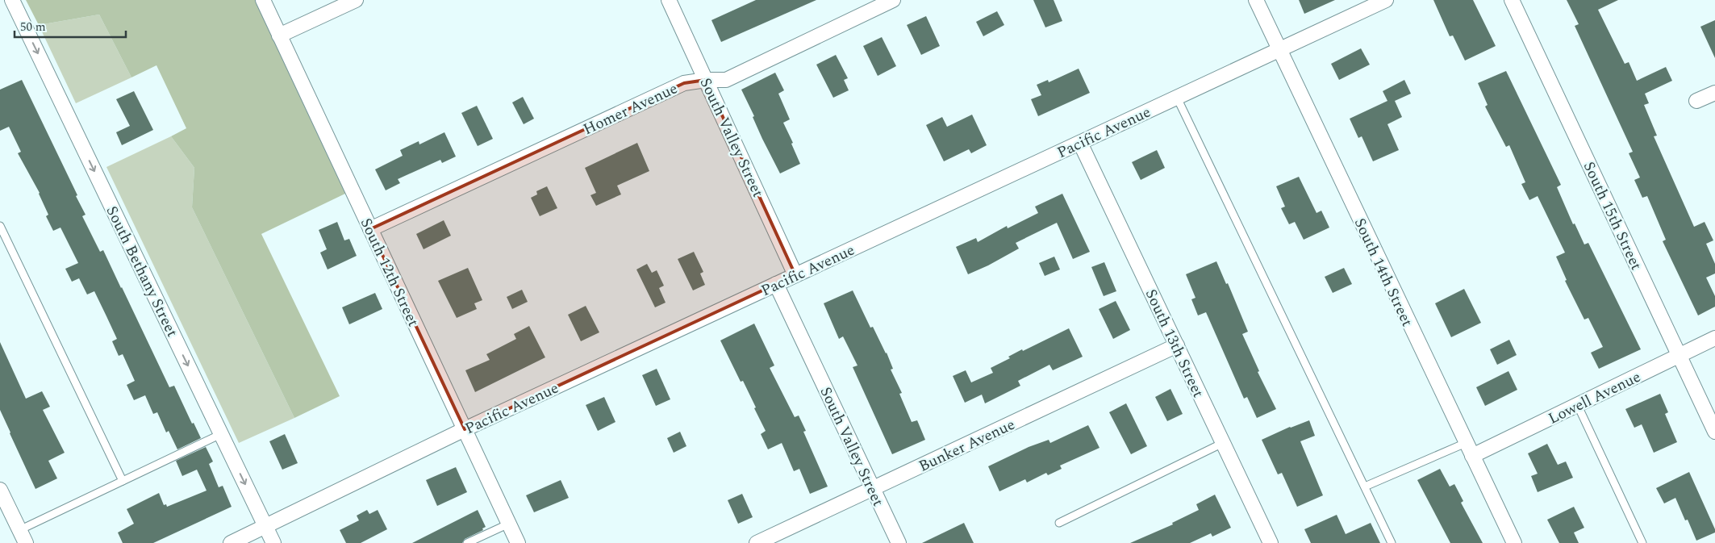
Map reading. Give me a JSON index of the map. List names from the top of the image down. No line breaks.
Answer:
{"streets":{"street":["Homer Avenue","Pacific Avenue","South Valley Street","South 15th Street","South Bethany Street","South 12th Street","South 14th Street","South 13th Street","Lowell Avenue","Bunker Avenue"]},"crossings":[["Homer Avenue","South Valley Street"],["Homer Avenue","South 12th Street"],["Pacific Avenue","South Valley Street"],["Pacific Avenue","South Bethany Street"],["Pacific Avenue","South 12th Street"],["Pacific Avenue","South 14th Street"],["Pacific Avenue","South 13th Street"],["South Valley Street","Bunker Avenue"],["South 15th Street","Lowell Avenue"],["South 14th Street","Lowell Avenue"],["South 13th Street","Bunker Avenue"]],"one_way":["South Bethany Street"],"scale_bar":"50 m"}
